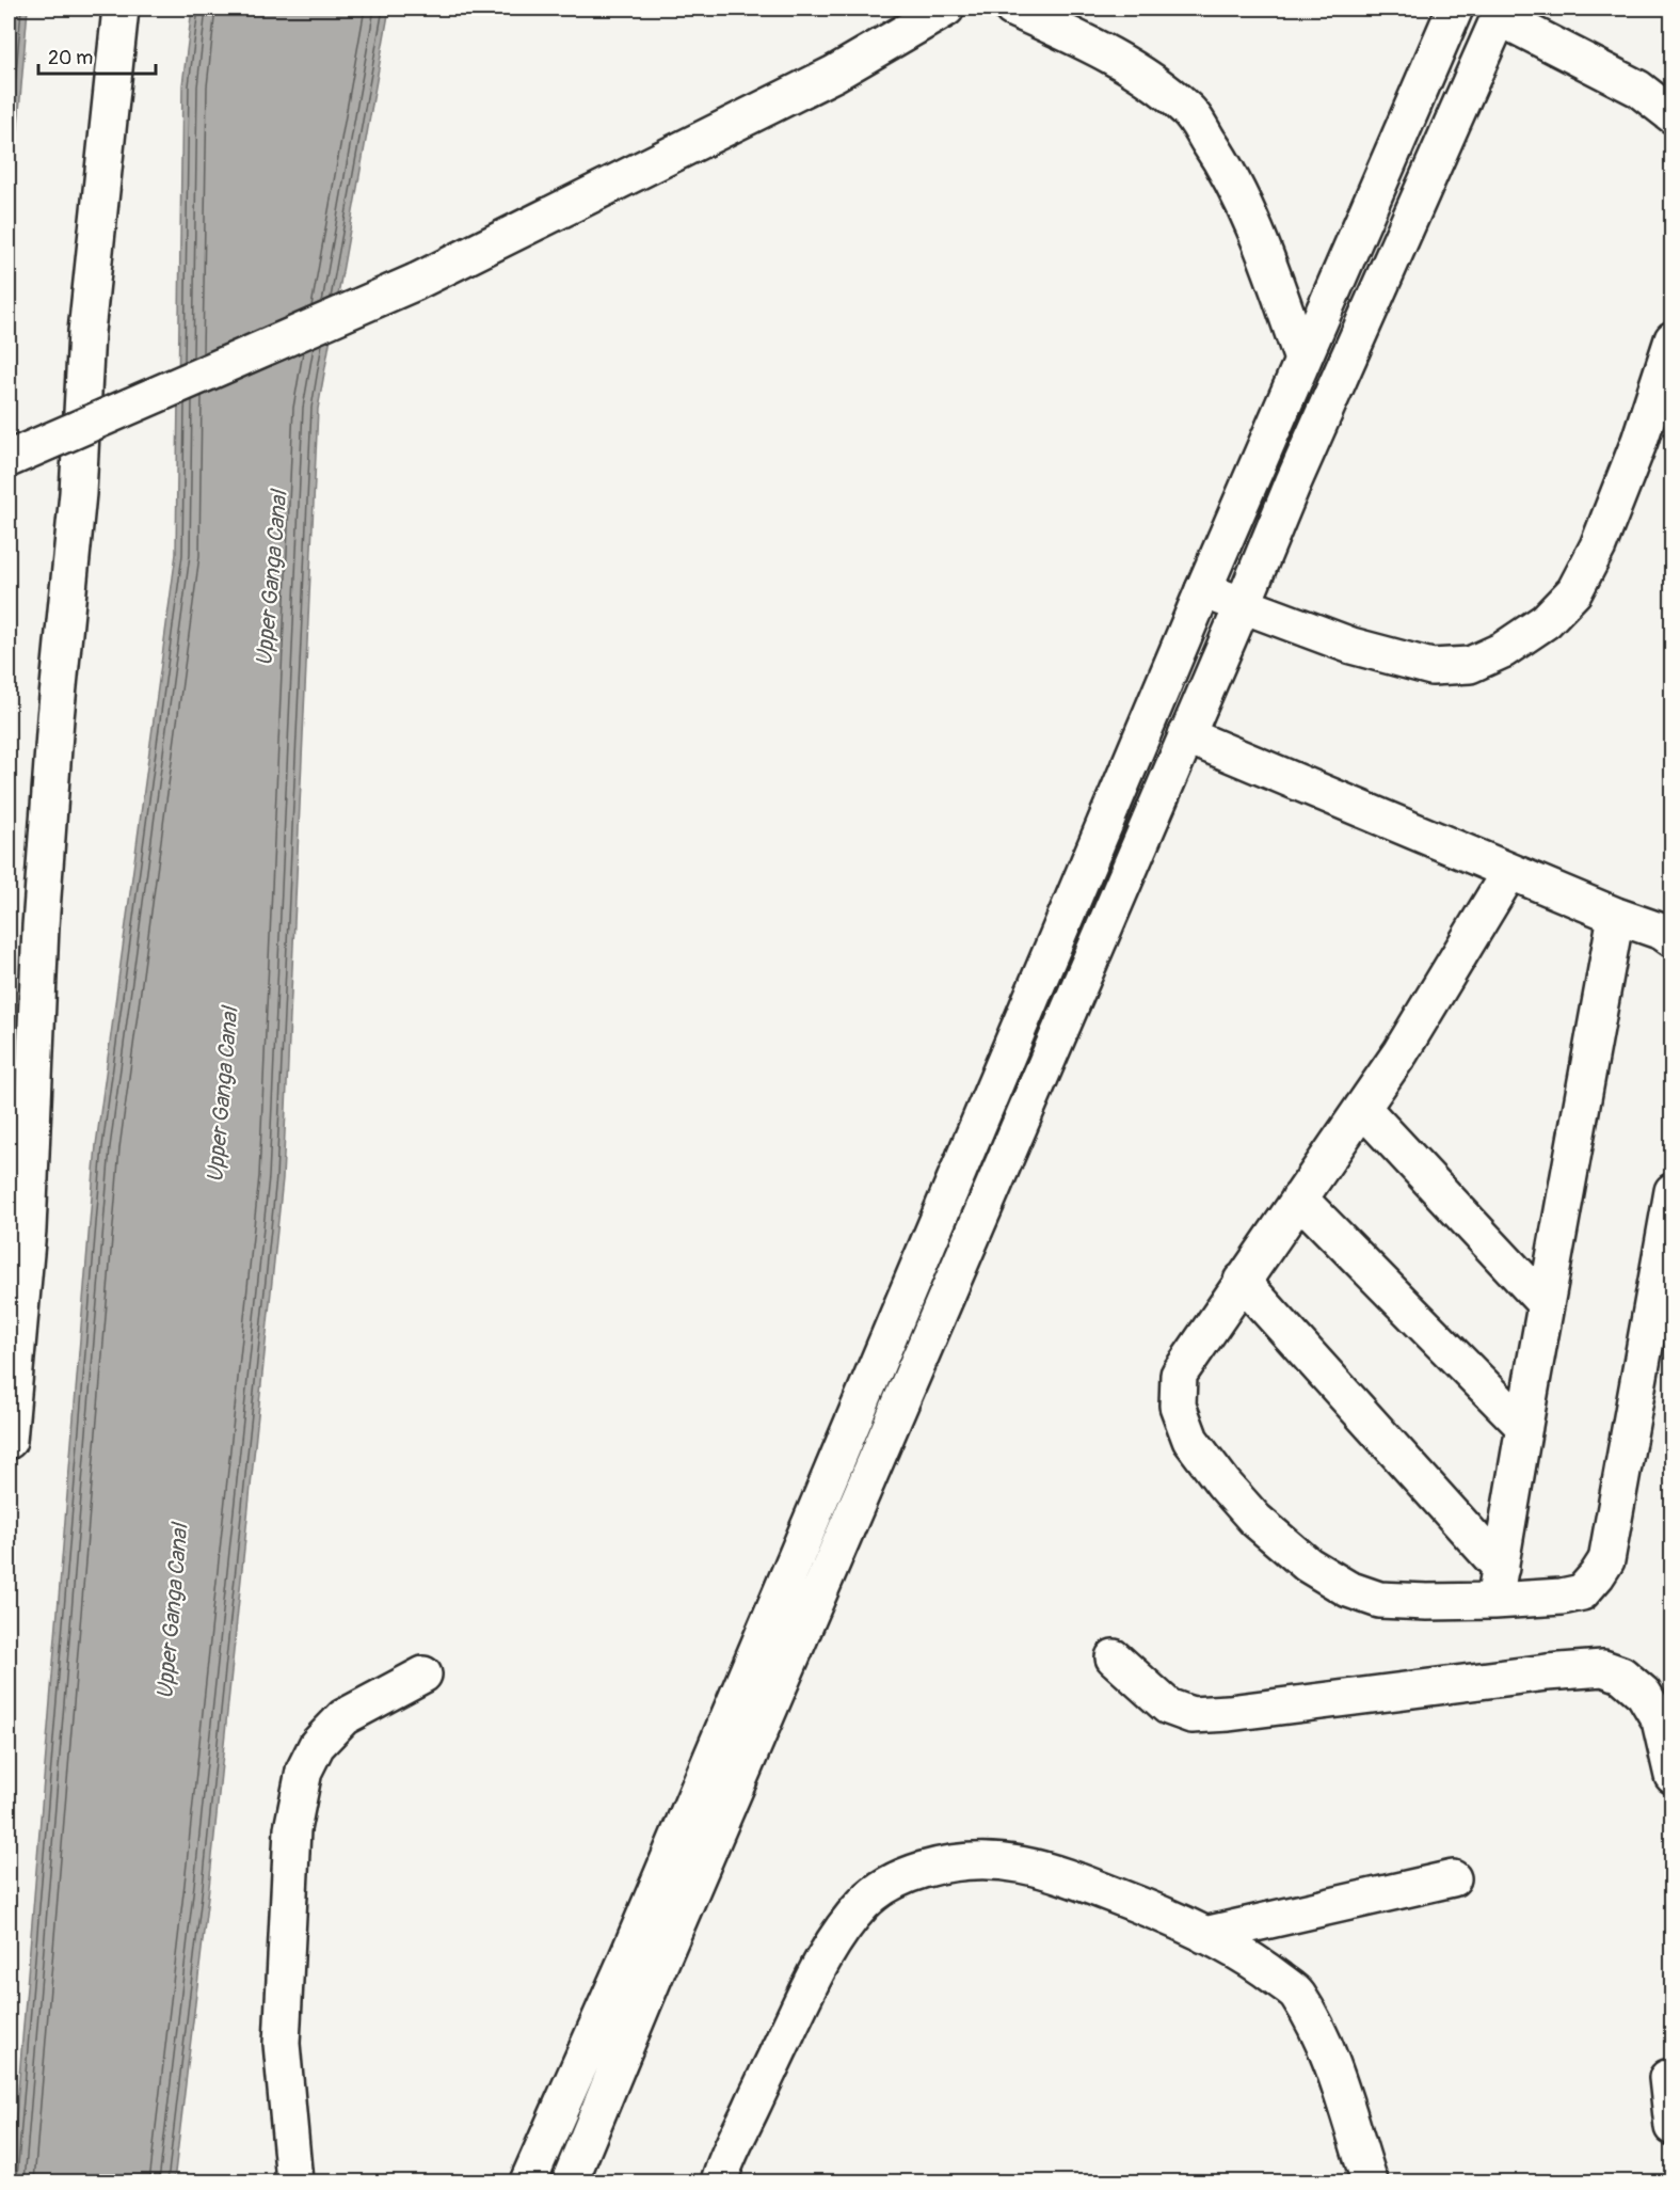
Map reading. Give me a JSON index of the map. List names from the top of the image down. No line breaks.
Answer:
{"water":["Upper Ganga Canal"],"scale_bar":"20 m"}
